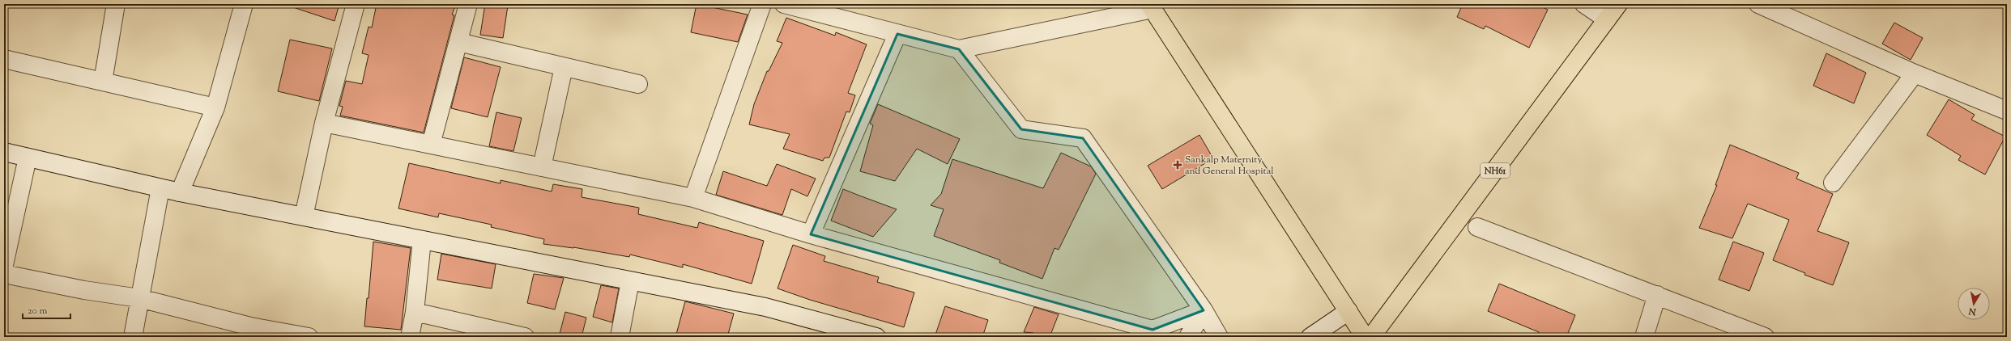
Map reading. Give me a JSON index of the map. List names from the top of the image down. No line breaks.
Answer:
{"streets":{"main road":["NH61"]},"places":{"health":["Sankalp Maternity and General Hospital"]},"scale_bar":"20 m","north":"bottom"}
